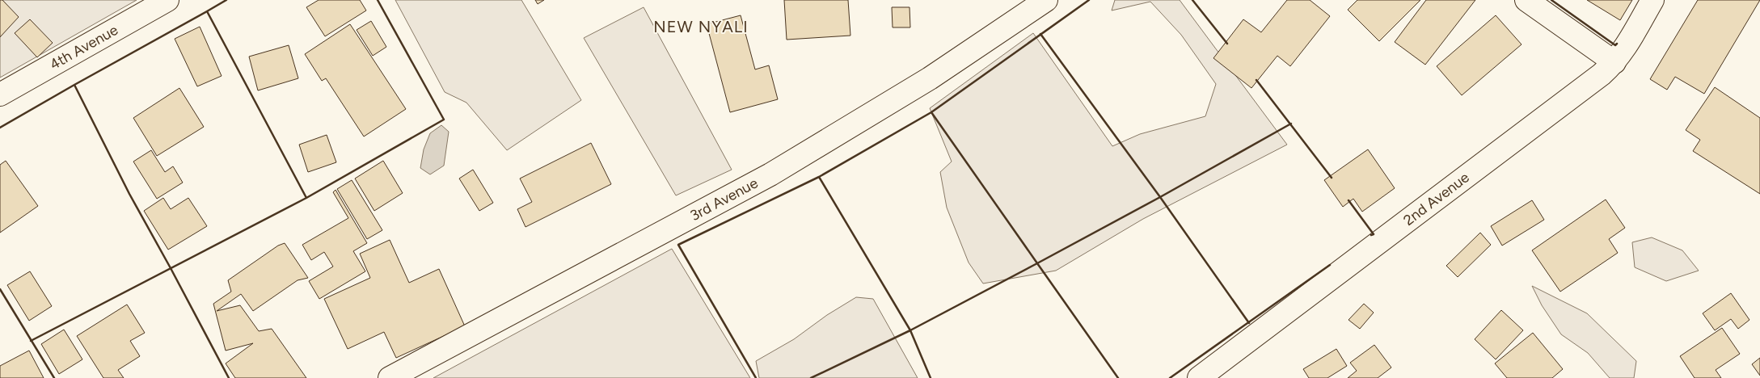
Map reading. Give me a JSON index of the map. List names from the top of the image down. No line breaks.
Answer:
{"streets":{"street":["4th Avenue","2nd Avenue","3rd Avenue"]},"districts":["NEW NYALI"]}
